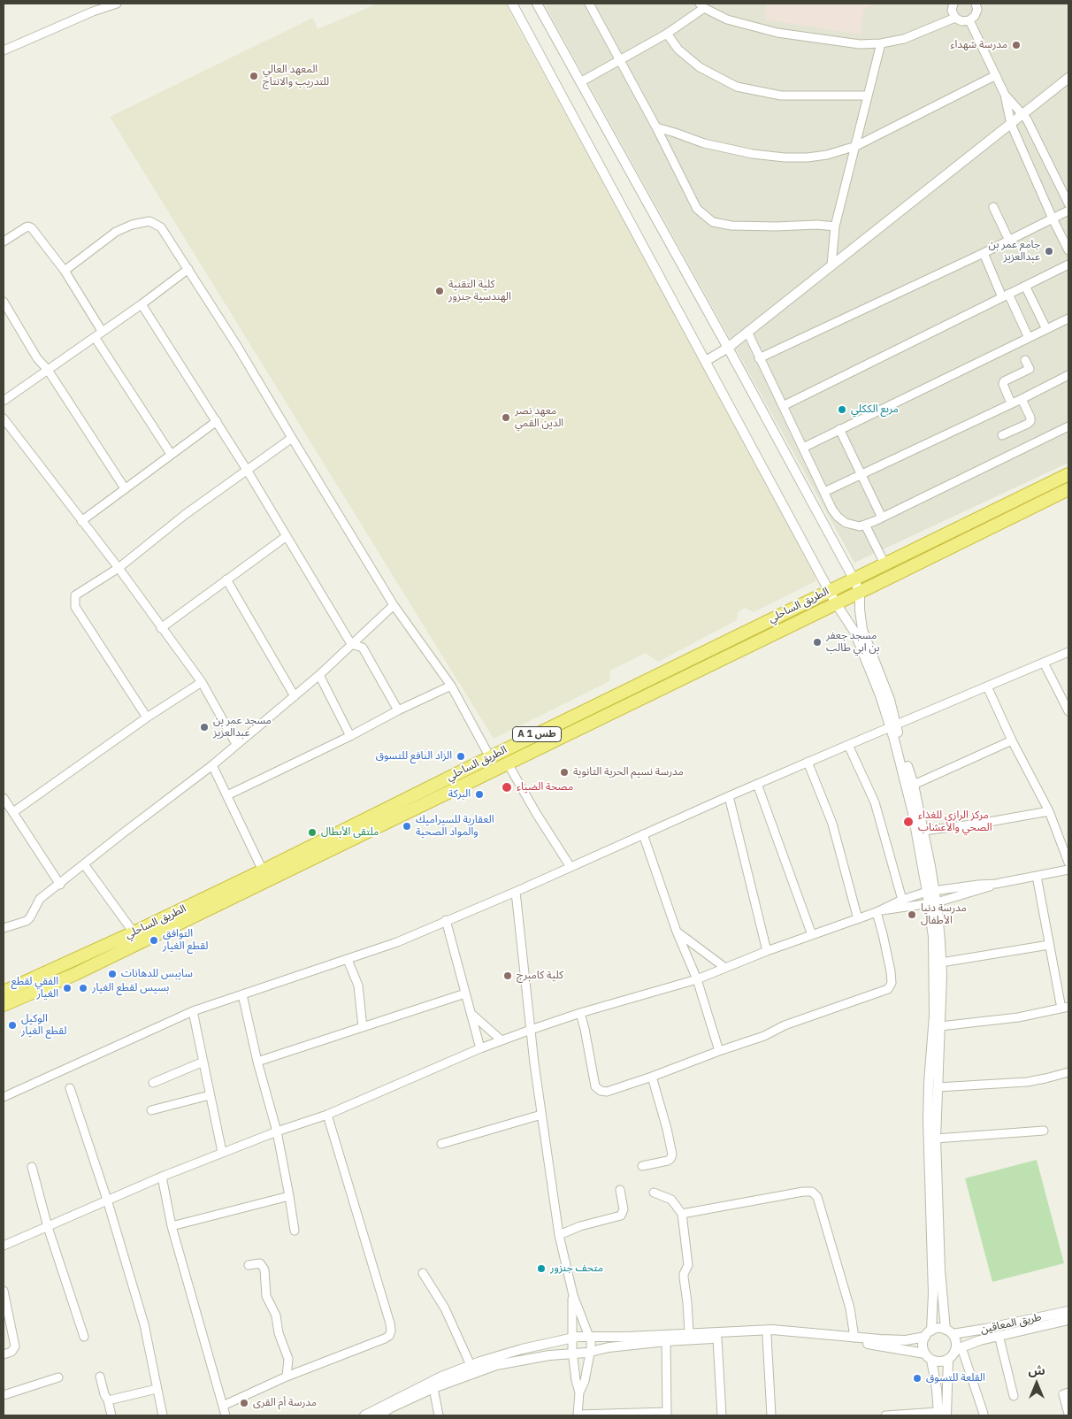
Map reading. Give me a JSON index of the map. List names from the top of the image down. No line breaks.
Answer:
{"streets":{"highway":["الطريق الساحلي","A 1 طس"],"street":["طريق المعاقين"]},"places":["مدرسة شهداء","المعهد العالي للتدريب والانتاج","جامع عمر بن عبدالعزيز","كلية التقنية الهندسية جنزور","مربع الككلي","معهد نصر الدين القمي","مسجد جعفر بن ابي طالب","مسجد عمر بن عبدالعزيز","الزاد النافع للتسوق","مدرسة نسيم الحرية الثانوية","مصحة الضياء","البركة","مركز الرازي للغذاء الصحي والأعشاب","العقارية للسيراميك والمواد الصحية","ملتقى الأبطال","مدرسة دنيا الأطفال","التوافق لقطع الغيار","سايبس للدهانات","كلية كامبرج","الفقي لقطع الغيار","بسيس لقطع الغيار","الوكيل لقطع الغيار","متحف جنزور","القلعة للتسوق","مدرسة أم القرى"],"north":"top"}
